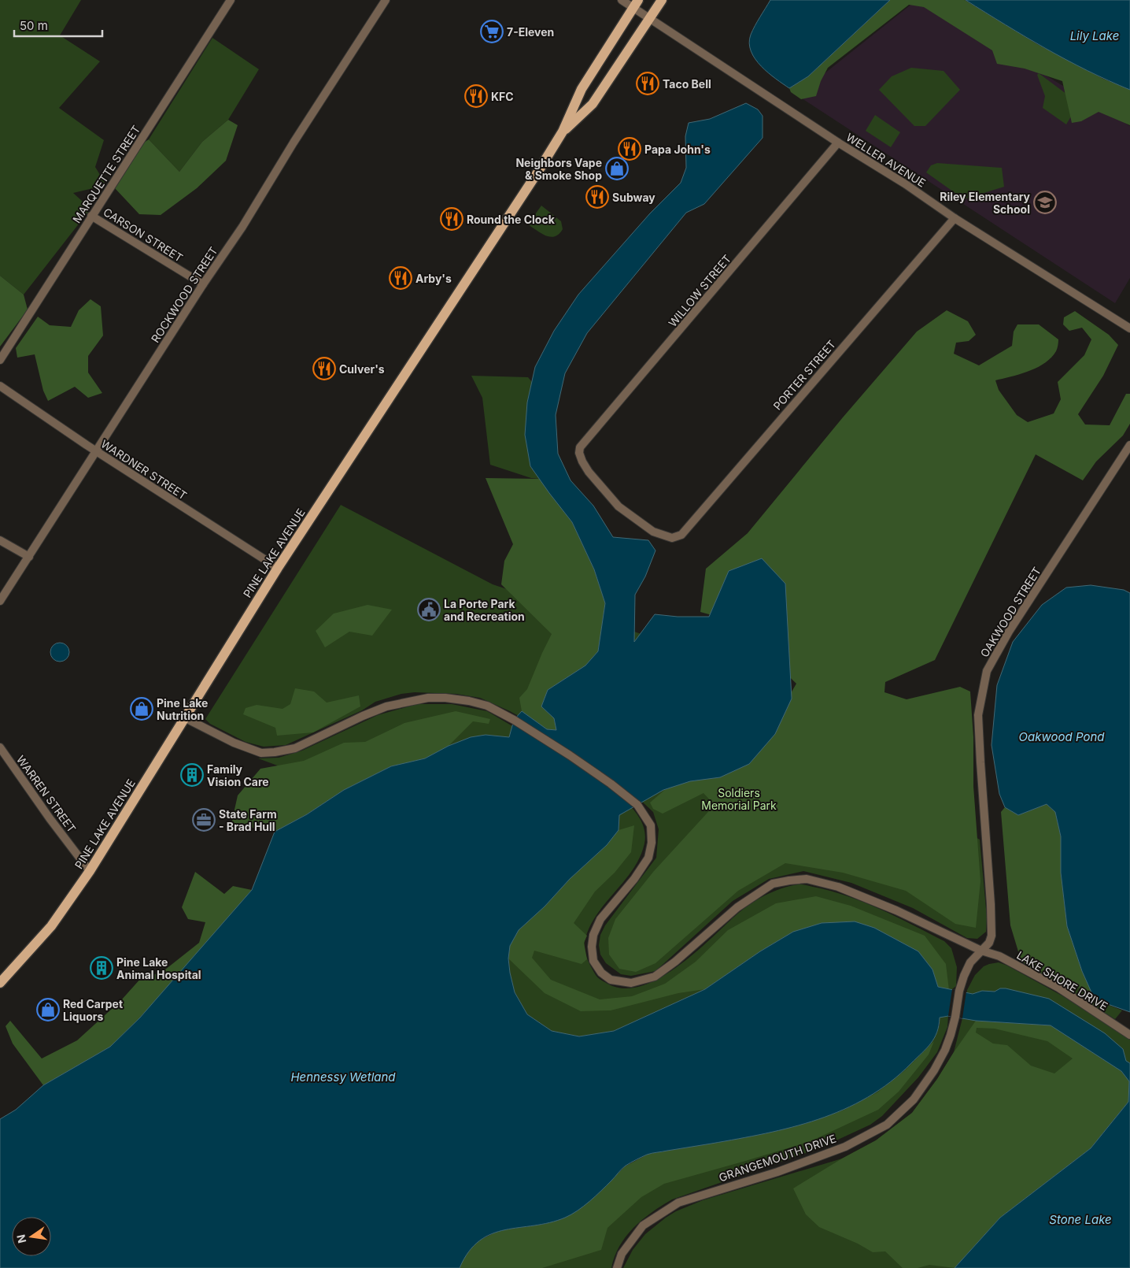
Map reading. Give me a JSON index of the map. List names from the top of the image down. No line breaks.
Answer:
{"streets":{"main road":["PINE LAKE AVENUE"],"street":["WELLER AVENUE","MARQUETTE STREET","CARSON STREET","WILLOW STREET","ROCKWOOD STREET","PORTER STREET","WARDNER STREET","OAKWOOD STREET","WARREN STREET","LAKE SHORE DRIVE","GRANGEMOUTH DRIVE"]},"crossings":[["WELLER AVENUE","WILLOW STREET"],["WELLER AVENUE","PORTER STREET"],["WELLER AVENUE","PINE LAKE AVENUE"],["MARQUETTE STREET","CARSON STREET"],["CARSON STREET","ROCKWOOD STREET"],["WILLOW STREET","PORTER STREET"],["ROCKWOOD STREET","WARDNER STREET"],["WARDNER STREET","PINE LAKE AVENUE"],["PINE LAKE AVENUE","WARREN STREET"],["PINE LAKE AVENUE","LAKE SHORE DRIVE"],["OAKWOOD STREET","LAKE SHORE DRIVE"],["OAKWOOD STREET","GRANGEMOUTH DRIVE"],["LAKE SHORE DRIVE","GRANGEMOUTH DRIVE"]],"water":["Lily Lake","Oakwood Pond","Hennessy Wetland","Stone Lake"],"parks":["Soldiers Memorial Park"],"places":{"supermarket":["7-Eleven"],"restaurant":["Taco Bell","KFC","Papa John's","Subway","Round the Clock","Arby's","Culver's"],"shop":["Neighbors Vape & Smoke Shop","Pine Lake Nutrition","Red Carpet Liquors"],"school or university":["Riley Elementary School"],"public building":["La Porte Park and Recreation"],"building":["Family Vision Care","Pine Lake Animal Hospital"],"office":["State Farm - Brad Hull"]},"scale_bar":"50 m","north":"left"}
